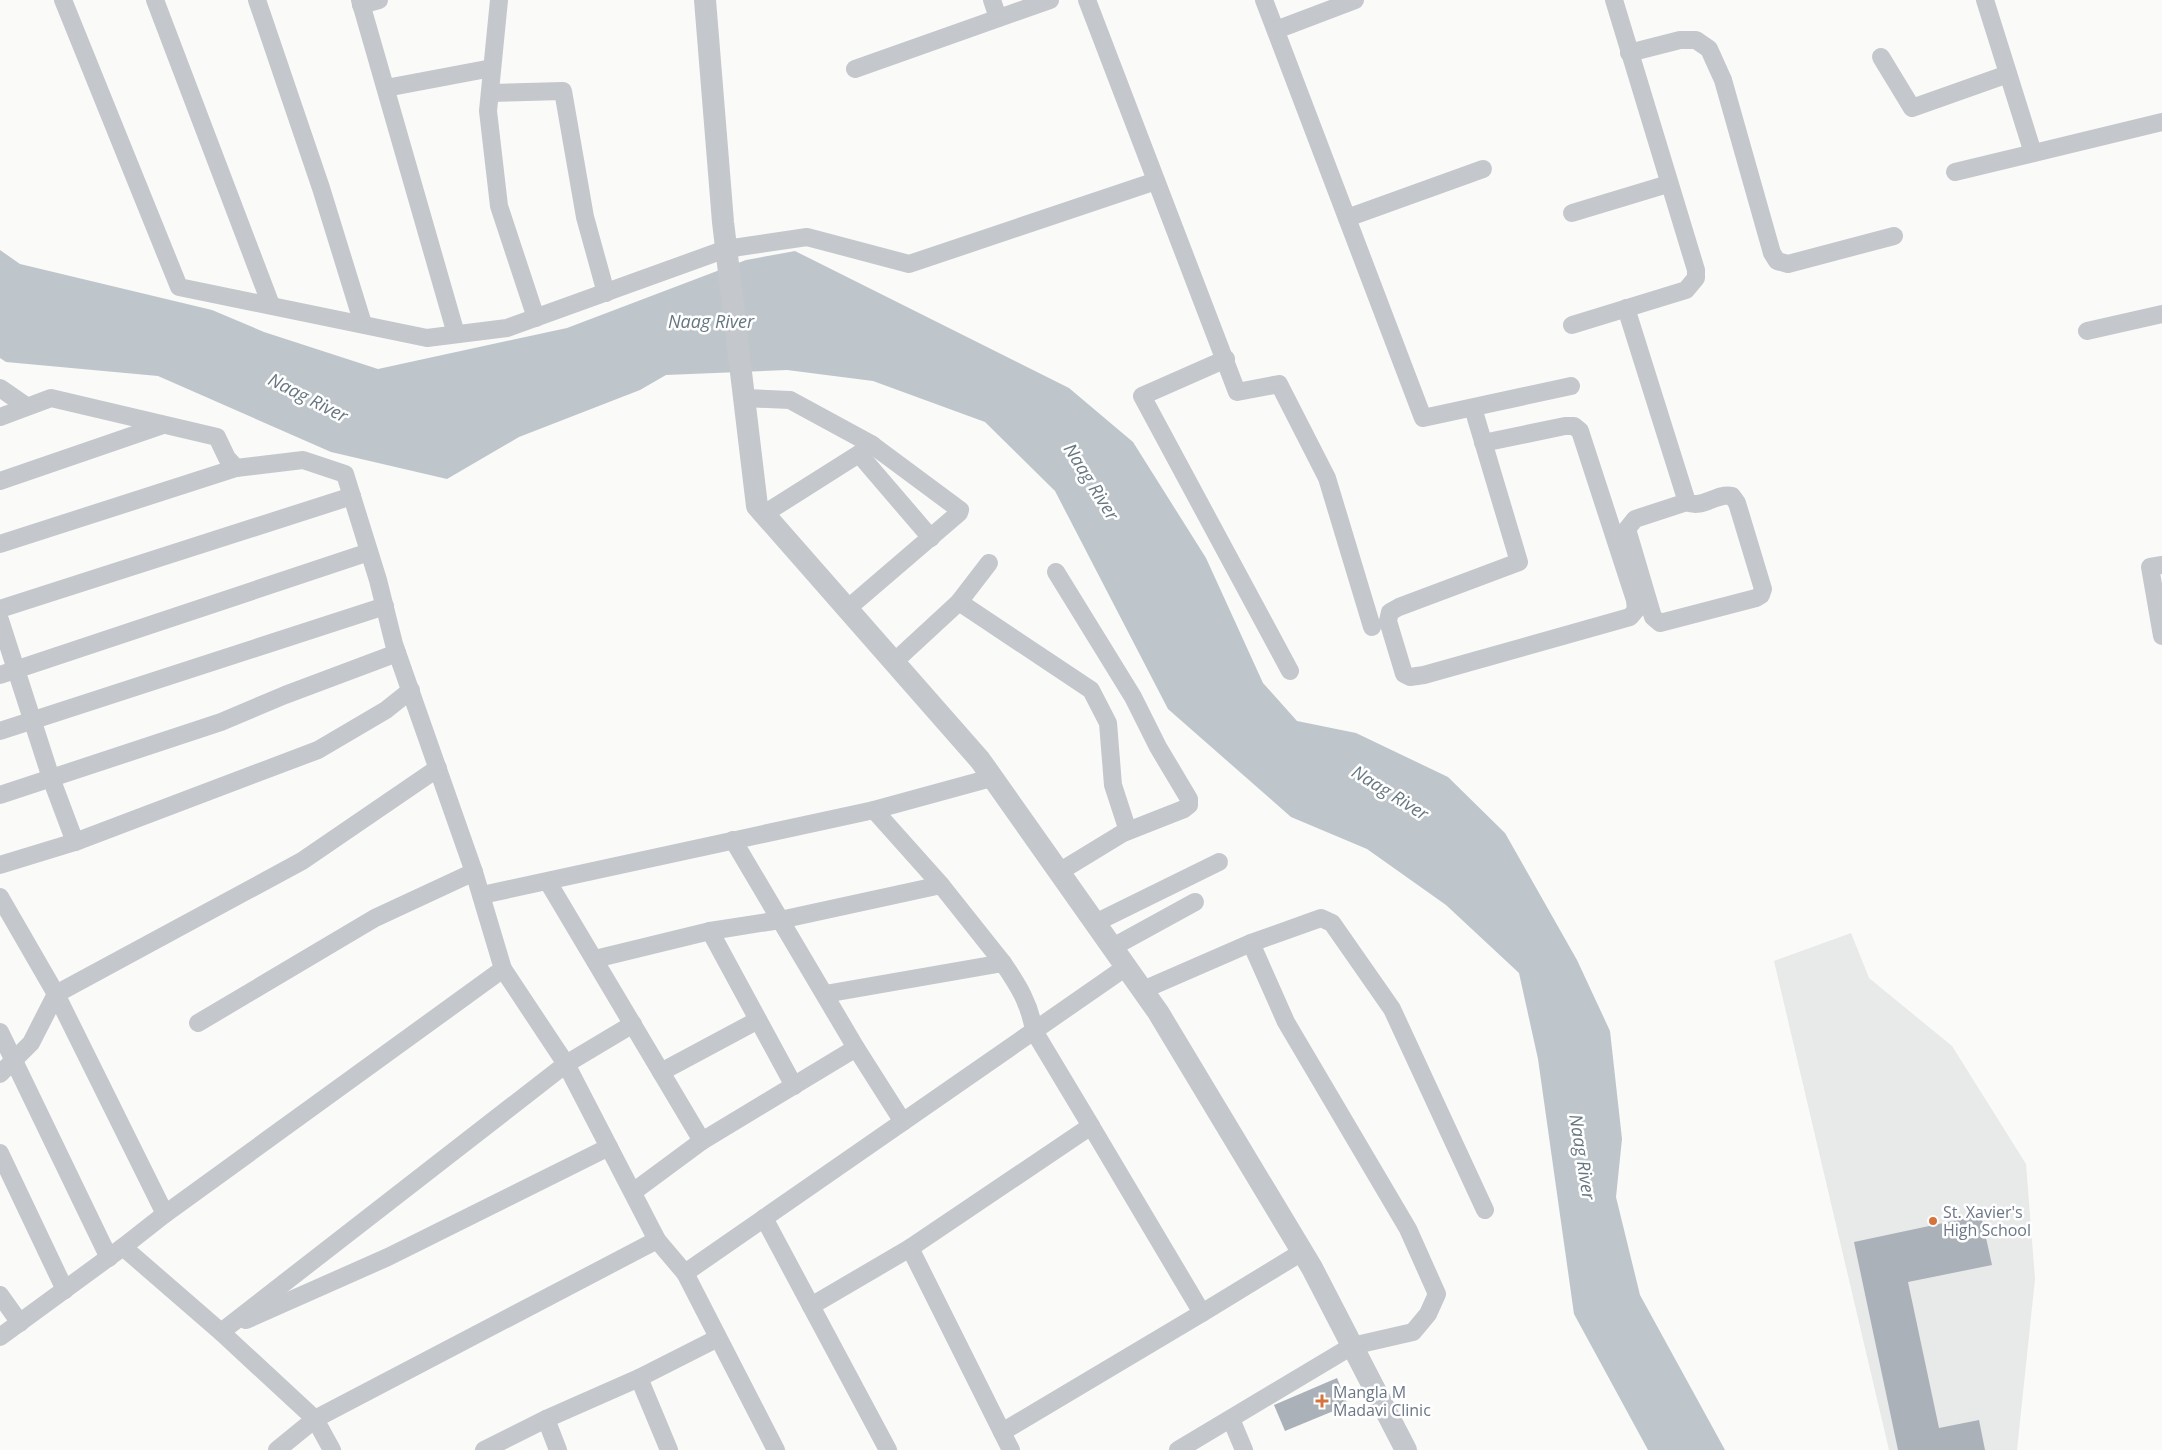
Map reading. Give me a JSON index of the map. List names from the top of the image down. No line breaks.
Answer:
{"water":["Naag River"],"places":{"other":["St. Xavier's High School"],"health":["Mangla M Madavi Clinic"]}}
